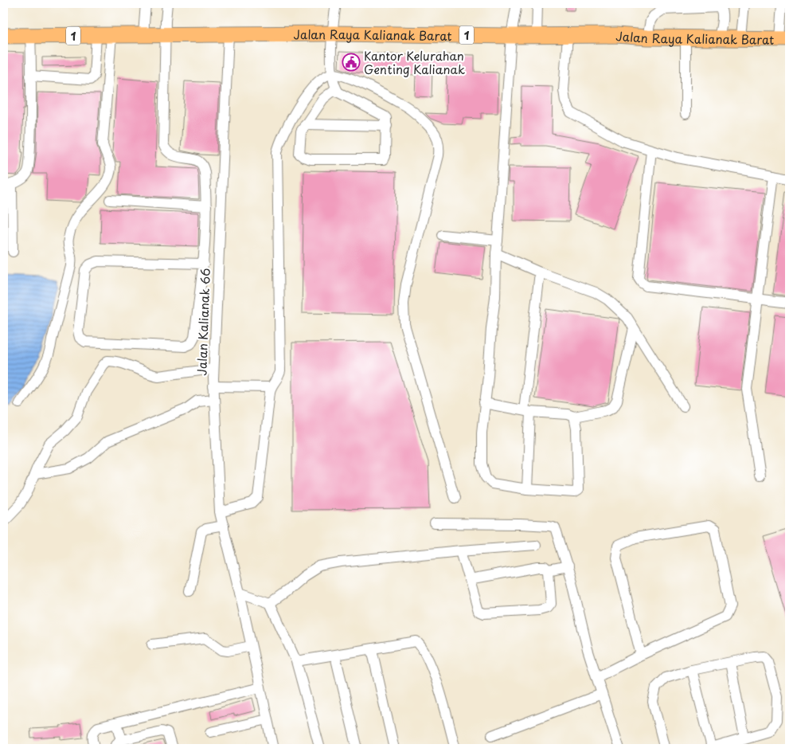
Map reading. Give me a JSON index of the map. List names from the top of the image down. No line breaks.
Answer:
{"streets":{"highway":["Jalan Raya Kalianak Barat","1"],"lane":["Jalan Kalianak 66"]},"crossings":[["Jalan Raya Kalianak Barat","Jalan Kalianak 66"]],"places":{"public building":["Kantor Kelurahan Genting Kalianak"]}}
